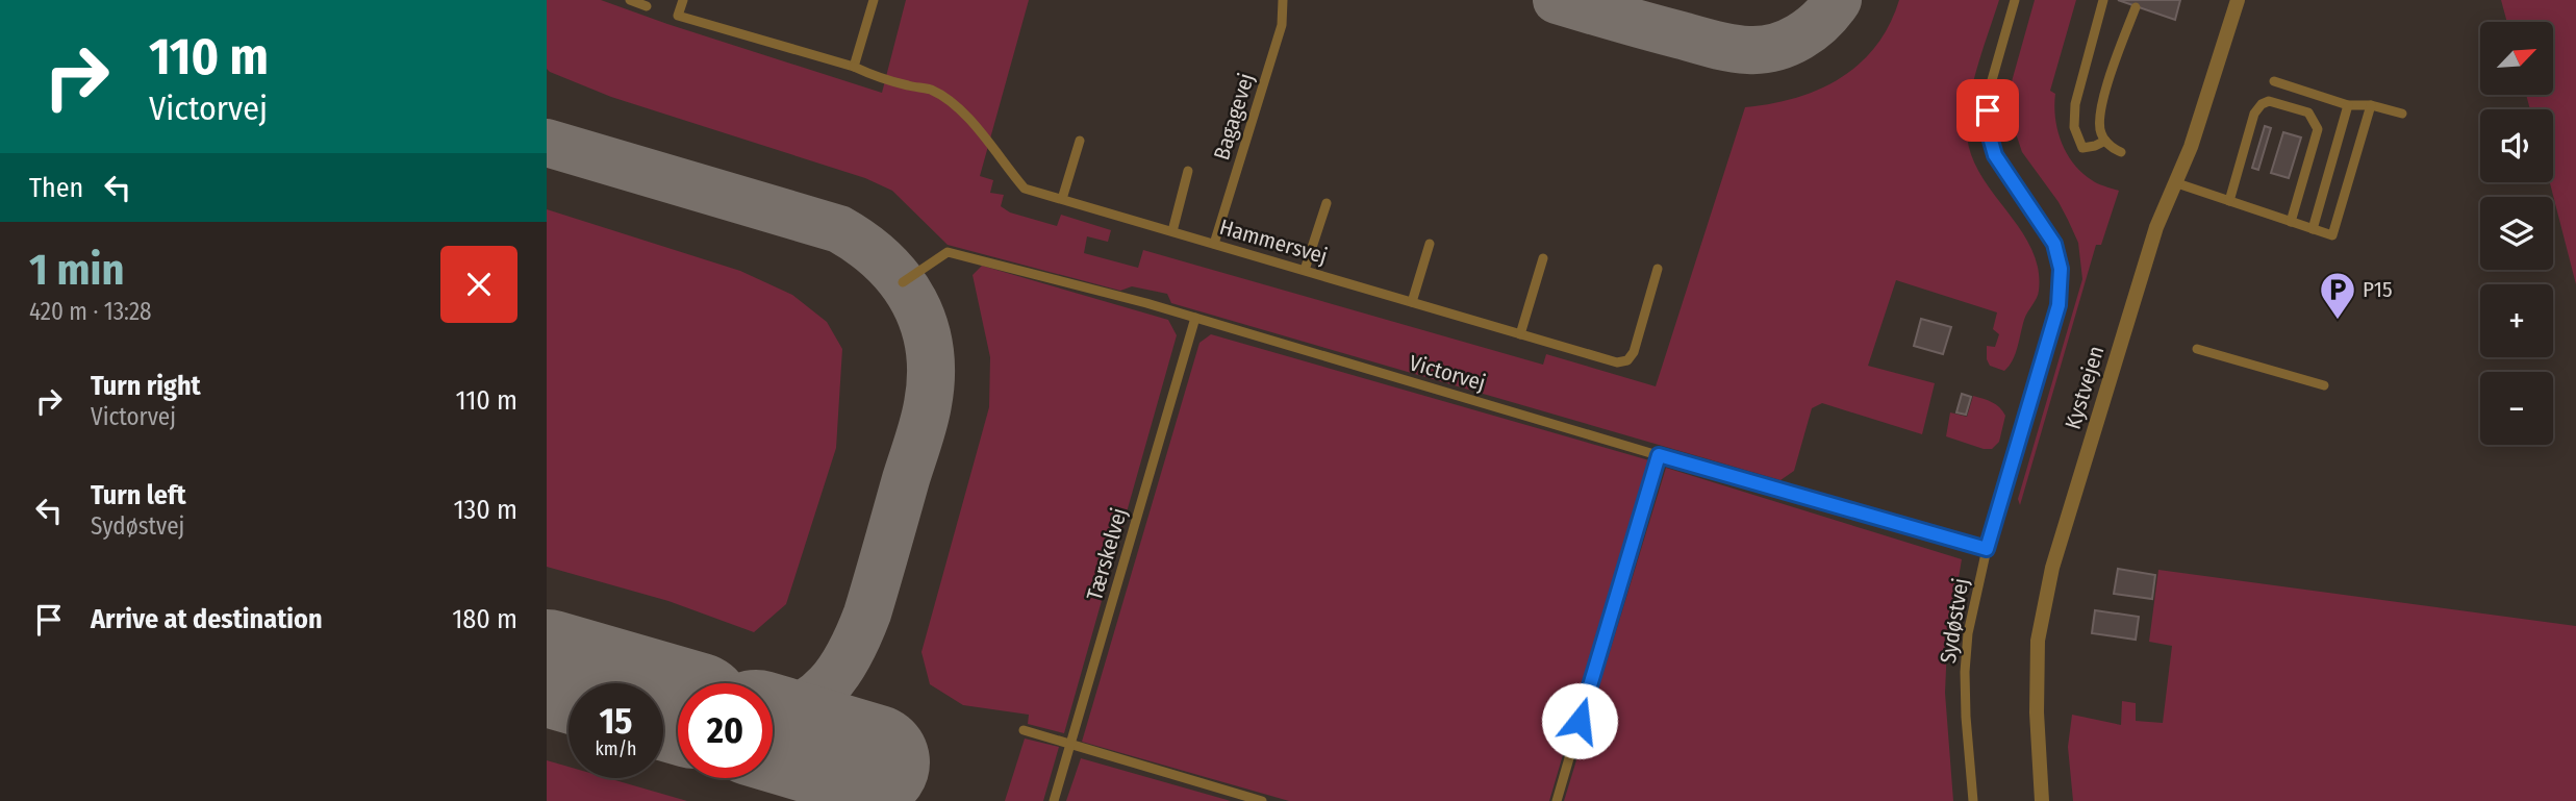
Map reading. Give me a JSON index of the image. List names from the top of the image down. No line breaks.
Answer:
{"streets":{"street":["Kystvejen"],"lane":["Bagagevej","Hammersvej","Victorvej","Tærskelvej","Sydøstvej"]},"crossings":[["Bagagevej","Hammersvej"],["Victorvej","Tærskelvej"],["Victorvej","Sydøstvej"]],"places":{"parking":["P15"]},"north":"top right","page":{"turn":["110 m","Victorvej"],"map_buttons":["+","−"],"then":"Then","heading":["1 min","420 m · 13:28"],"list":[{"name":"Turn right","note":"Victorvej","value":"110 m"},{"name":"Turn left","note":"Sydøstvej","value":"130 m"},{"name":"Arrive at destination","value":"180 m"}],"speed":"15 km/h","limit":"20"}}
